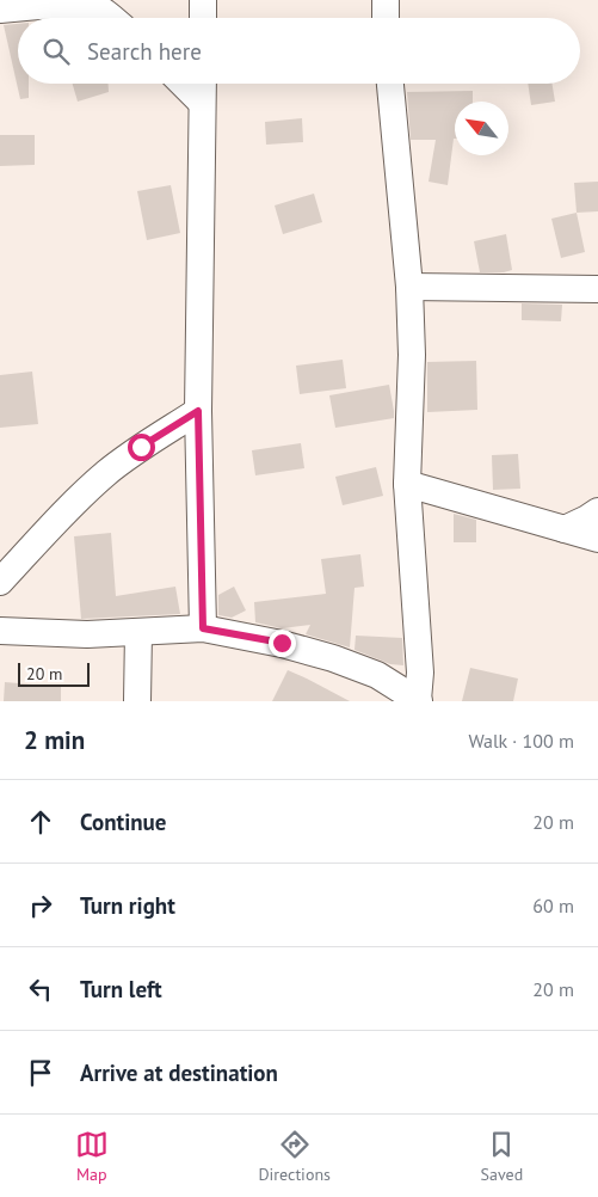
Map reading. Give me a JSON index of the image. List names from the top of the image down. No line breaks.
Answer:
{"scale_bar":"20 m","north":"top left","page":{"search":"Search here","scale":"20 m","heading":["2 min","Walk · 100 m"],"list":[["Continue","20 m"],["Turn right","60 m"],["Turn left","20 m"],"Arrive at destination"],"nav":["Map","Directions","Saved"]}}
